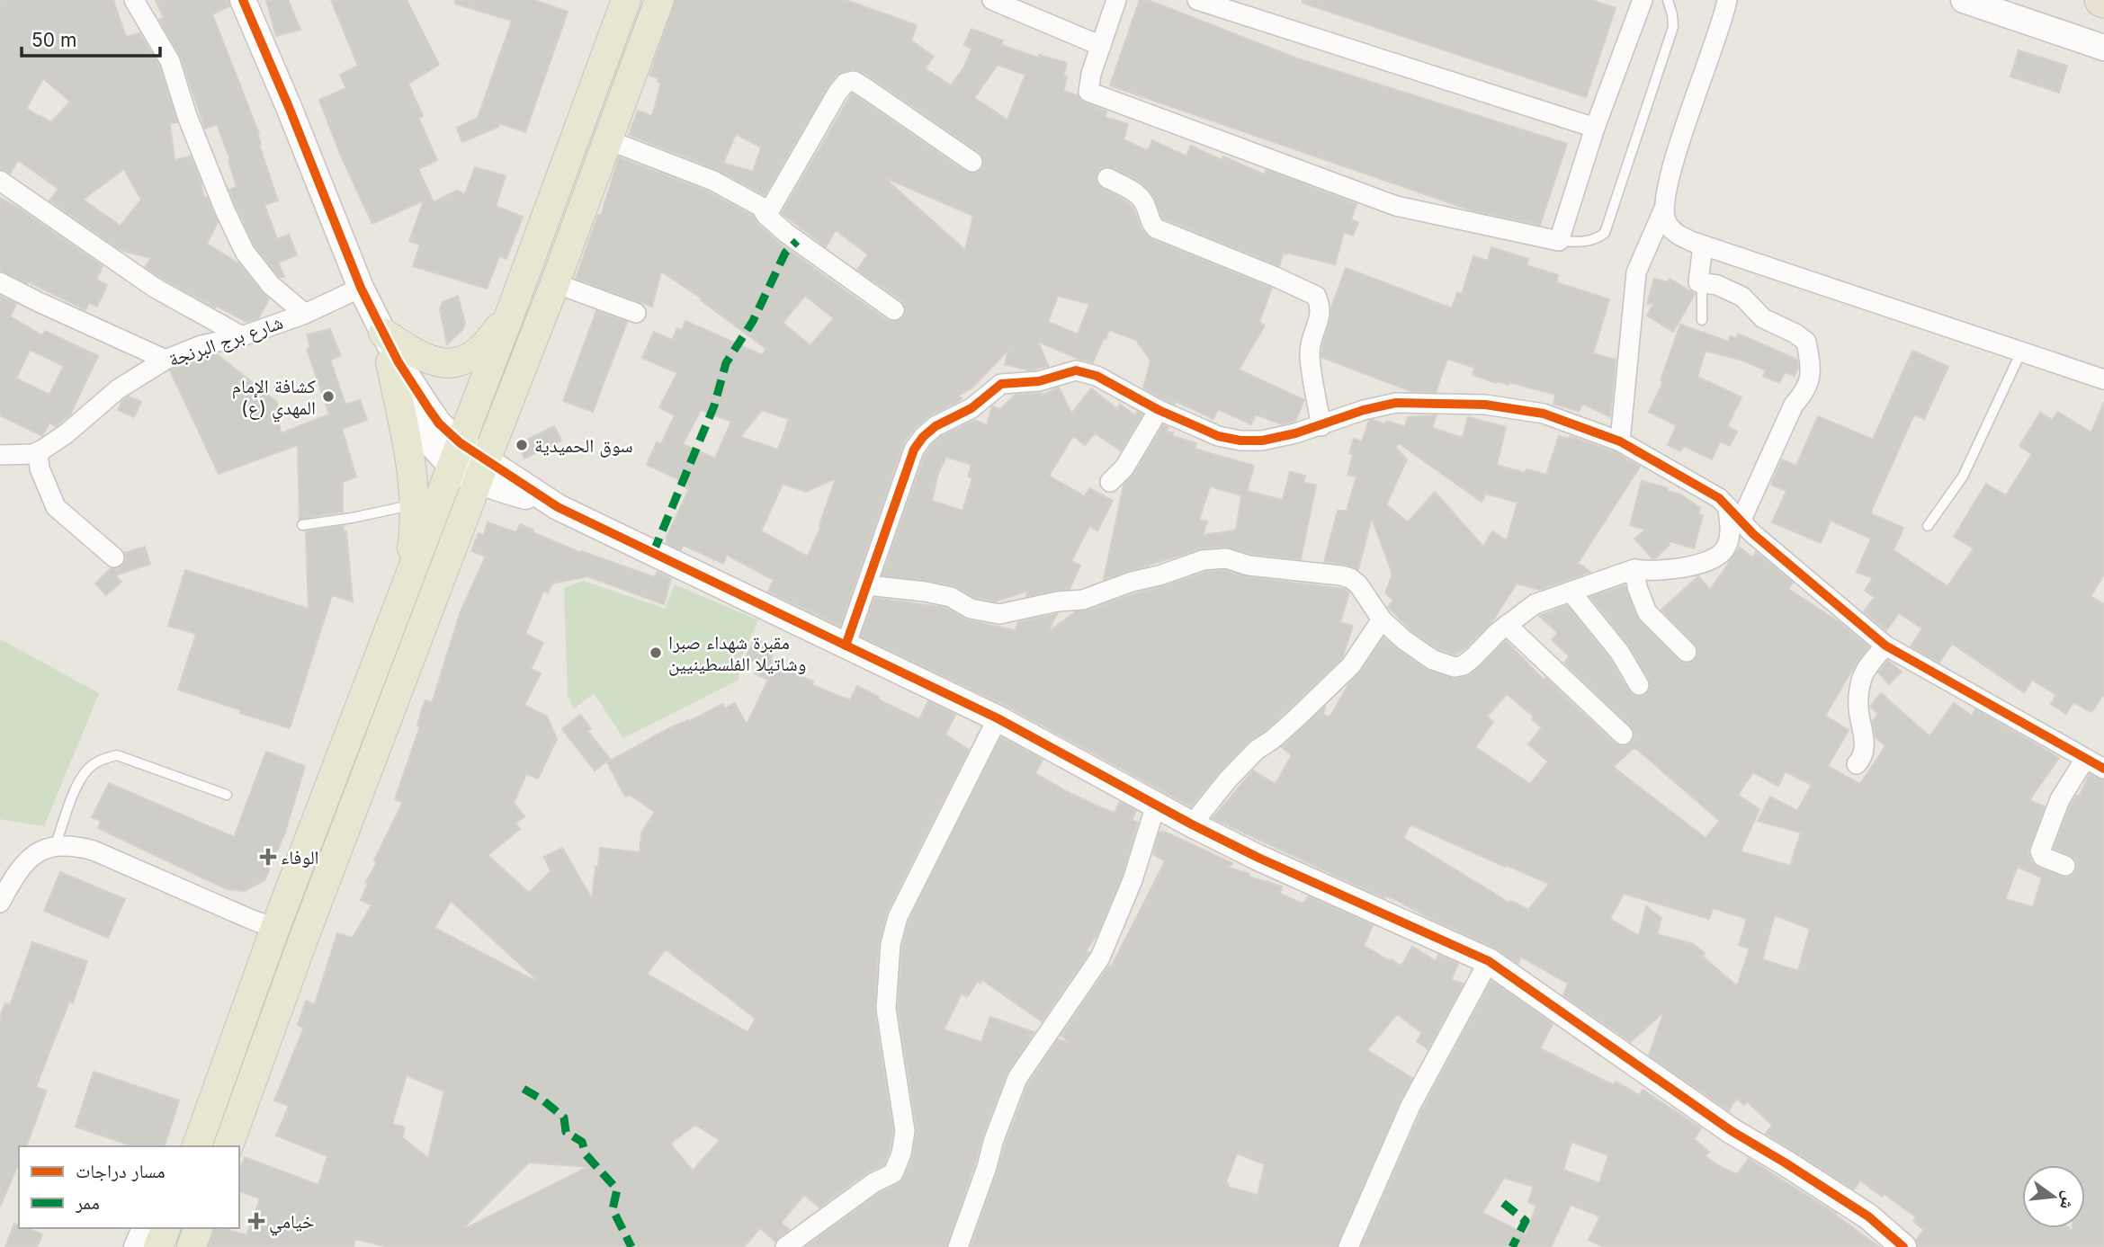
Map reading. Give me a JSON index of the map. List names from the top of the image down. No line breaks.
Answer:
{"streets":{"street":["شارع برج البرنجة"]},"places":{"other":["كشافة الإمام المهدي (ع)","سوق الحمیدیة","مقبرة شهداء صبرا وشاتيلا الفلسطينيين"],"health":["الوفاء","خيامي"]},"legend":["مسار دراجات","ممر"],"scale_bar":"50 m","north":"right"}
